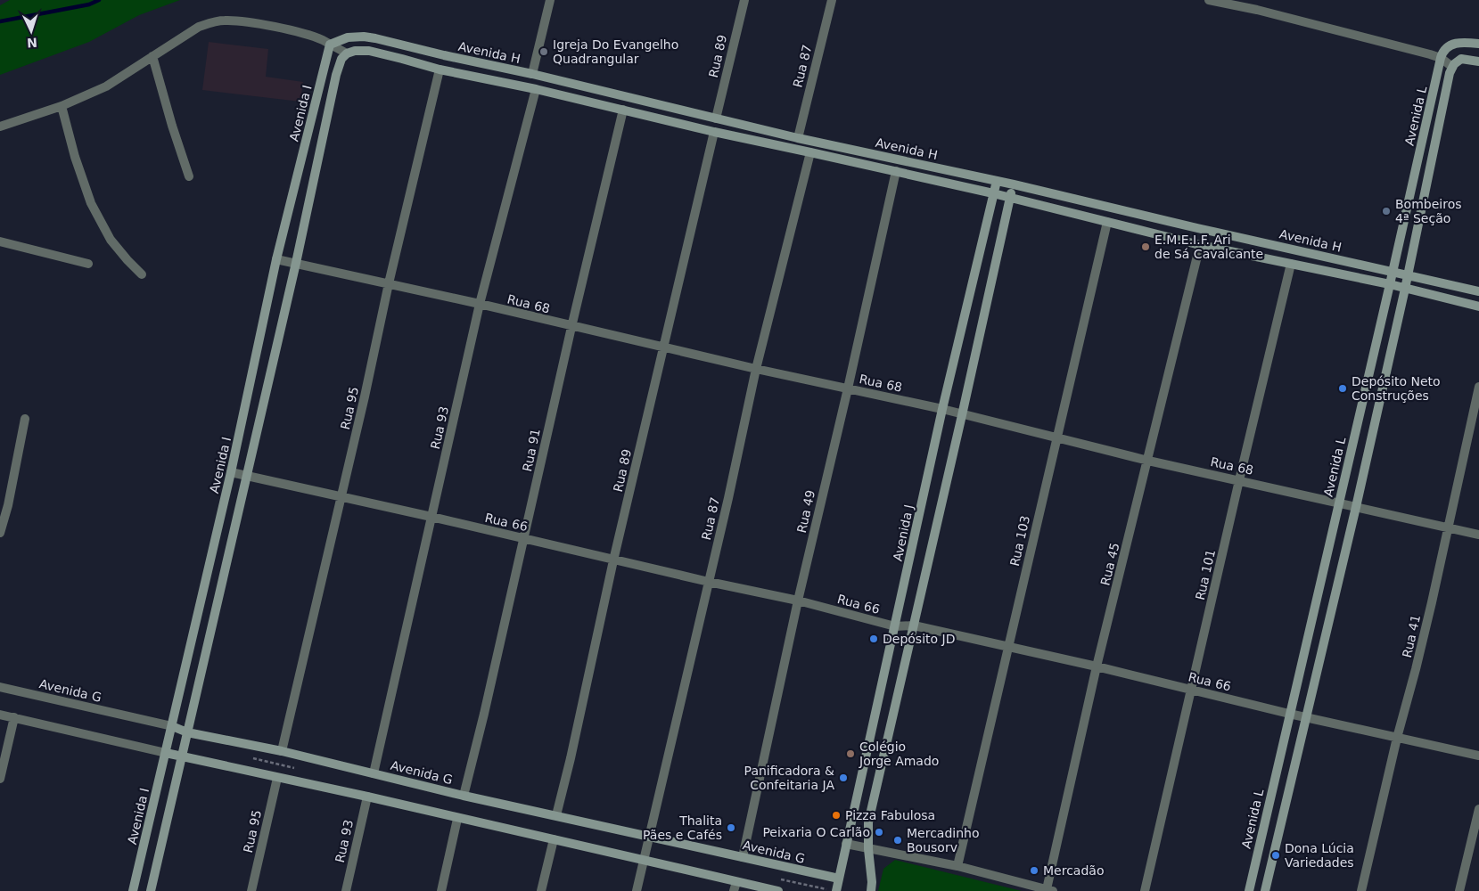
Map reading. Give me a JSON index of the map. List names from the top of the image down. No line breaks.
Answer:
{"streets":{"street":["Avenida H","Rua 89","Rua 87","Avenida I","Avenida L","Rua 68","Rua 95","Rua 93","Rua 91","Rua 49","Rua 66","Avenida J","Rua 103","Rua 45","Rua 101","Rua 41","Avenida G"]},"crossings":[["Avenida H","Rua 89"],["Avenida H","Rua 87"],["Avenida H","Avenida I"],["Avenida H","Avenida L"],["Avenida H","Rua 95"],["Avenida H","Rua 93"],["Avenida H","Rua 91"],["Avenida H","Rua 49"],["Avenida H","Avenida J"],["Avenida H","Rua 103"],["Avenida H","Rua 45"],["Avenida H","Rua 101"],["Rua 89","Rua 68"],["Rua 89","Rua 66"],["Rua 89","Avenida G"],["Rua 87","Rua 68"],["Rua 87","Rua 66"],["Rua 87","Avenida G"],["Avenida I","Rua 68"],["Avenida I","Rua 66"],["Avenida I","Avenida G"],["Avenida L","Rua 68"],["Avenida L","Rua 66"],["Rua 68","Rua 95"],["Rua 68","Rua 93"],["Rua 68","Rua 91"],["Rua 68","Rua 49"],["Rua 68","Avenida J"],["Rua 68","Rua 103"],["Rua 68","Rua 45"],["Rua 68","Rua 101"],["Rua 68","Rua 41"],["Rua 95","Rua 66"],["Rua 95","Avenida G"],["Rua 93","Rua 66"],["Rua 93","Avenida G"],["Rua 91","Rua 66"],["Rua 91","Avenida G"],["Rua 49","Rua 66"],["Rua 49","Avenida G"],["Rua 66","Avenida J"],["Rua 66","Rua 103"],["Rua 66","Rua 45"],["Rua 66","Rua 101"],["Rua 66","Rua 41"],["Avenida J","Avenida G"]],"places":["Igreja Do Evangelho Quadrangular","Bombeiros 4ª Seção","E.M.E.I.F. Ari de Sá Cavalcante","Depósito Neto Construções","Depósito JD","Colégio Jorge Amado","Panificadora & Confeitaria JA","Pizza Fabulosa","Thalita Pães e Cafés","Peixaria O Carlão","Mercadinho Bousorv","Dona Lúcia Variedades","Mercadão"],"north":"bottom"}
